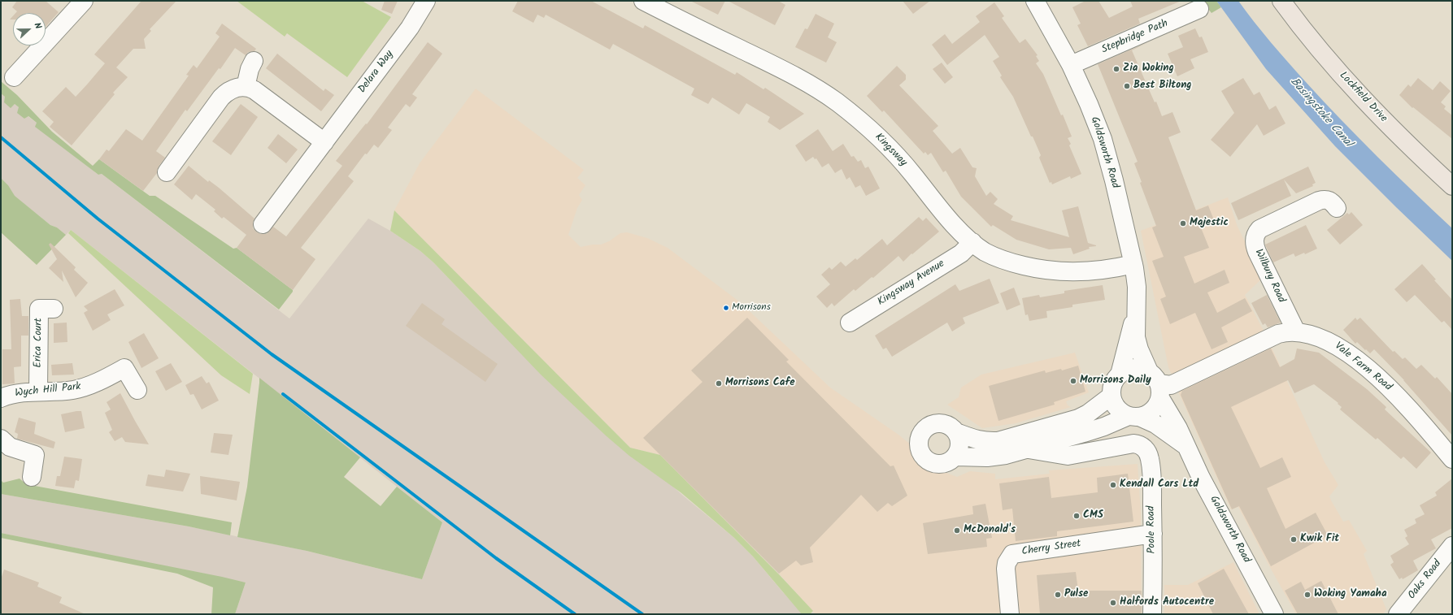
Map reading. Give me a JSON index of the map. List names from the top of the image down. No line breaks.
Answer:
{"streets":{"main road":["Lockfield Drive"],"street":["Stepbridge Path","Delara Way","Kingsway","Goldsworth Road","Wilbury Road","Kingsway Avenue","Erica Court","Vale Farm Road","Wych Hill Park","Poole Road","Cherry Street","Oaks Road"]},"crossings":[["Stepbridge Path","Goldsworth Road"],["Kingsway","Goldsworth Road"],["Kingsway","Kingsway Avenue"],["Goldsworth Road","Vale Farm Road"],["Wilbury Road","Vale Farm Road"],["Erica Court","Wych Hill Park"],["Poole Road","Cherry Street"]],"water":["Basingstoke Canal"],"places":["Zia Woking","Best Biltong","Majestic","Morrisons","Morrisons Daily","Morrisons Cafe","Kendall Cars Ltd","CMS","McDonald's","Kwik Fit","Pulse","Woking Yamaha","Halfords Autocentre"],"north":"right"}
